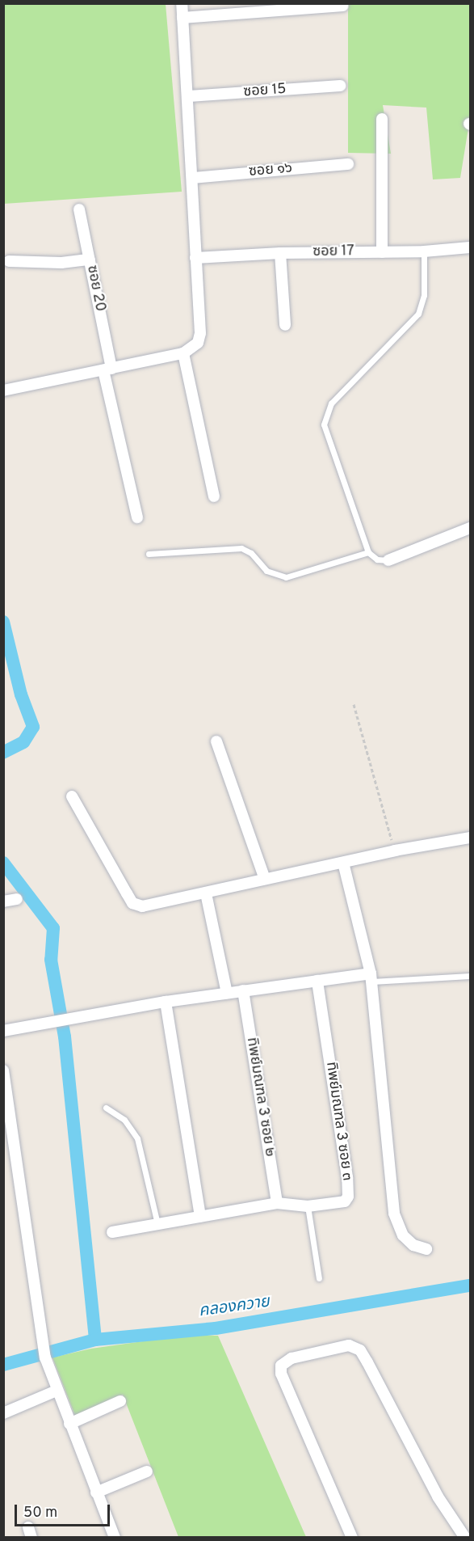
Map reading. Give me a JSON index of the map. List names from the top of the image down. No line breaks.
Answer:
{"streets":{"street":["ซอย 15","ซอย ๑๖","ซอย 17","ซอย 20","ทิพย์มณฑล 3 ซอย ๒","ทิพย์มณฑล 3 ซอย ๓"]},"crossings":[["ทิพย์มณฑล 3 ซอย ๒","ทิพย์มณฑล 3 ซอย ๓"]],"water":["คลองควาย"],"scale_bar":"50 m"}
